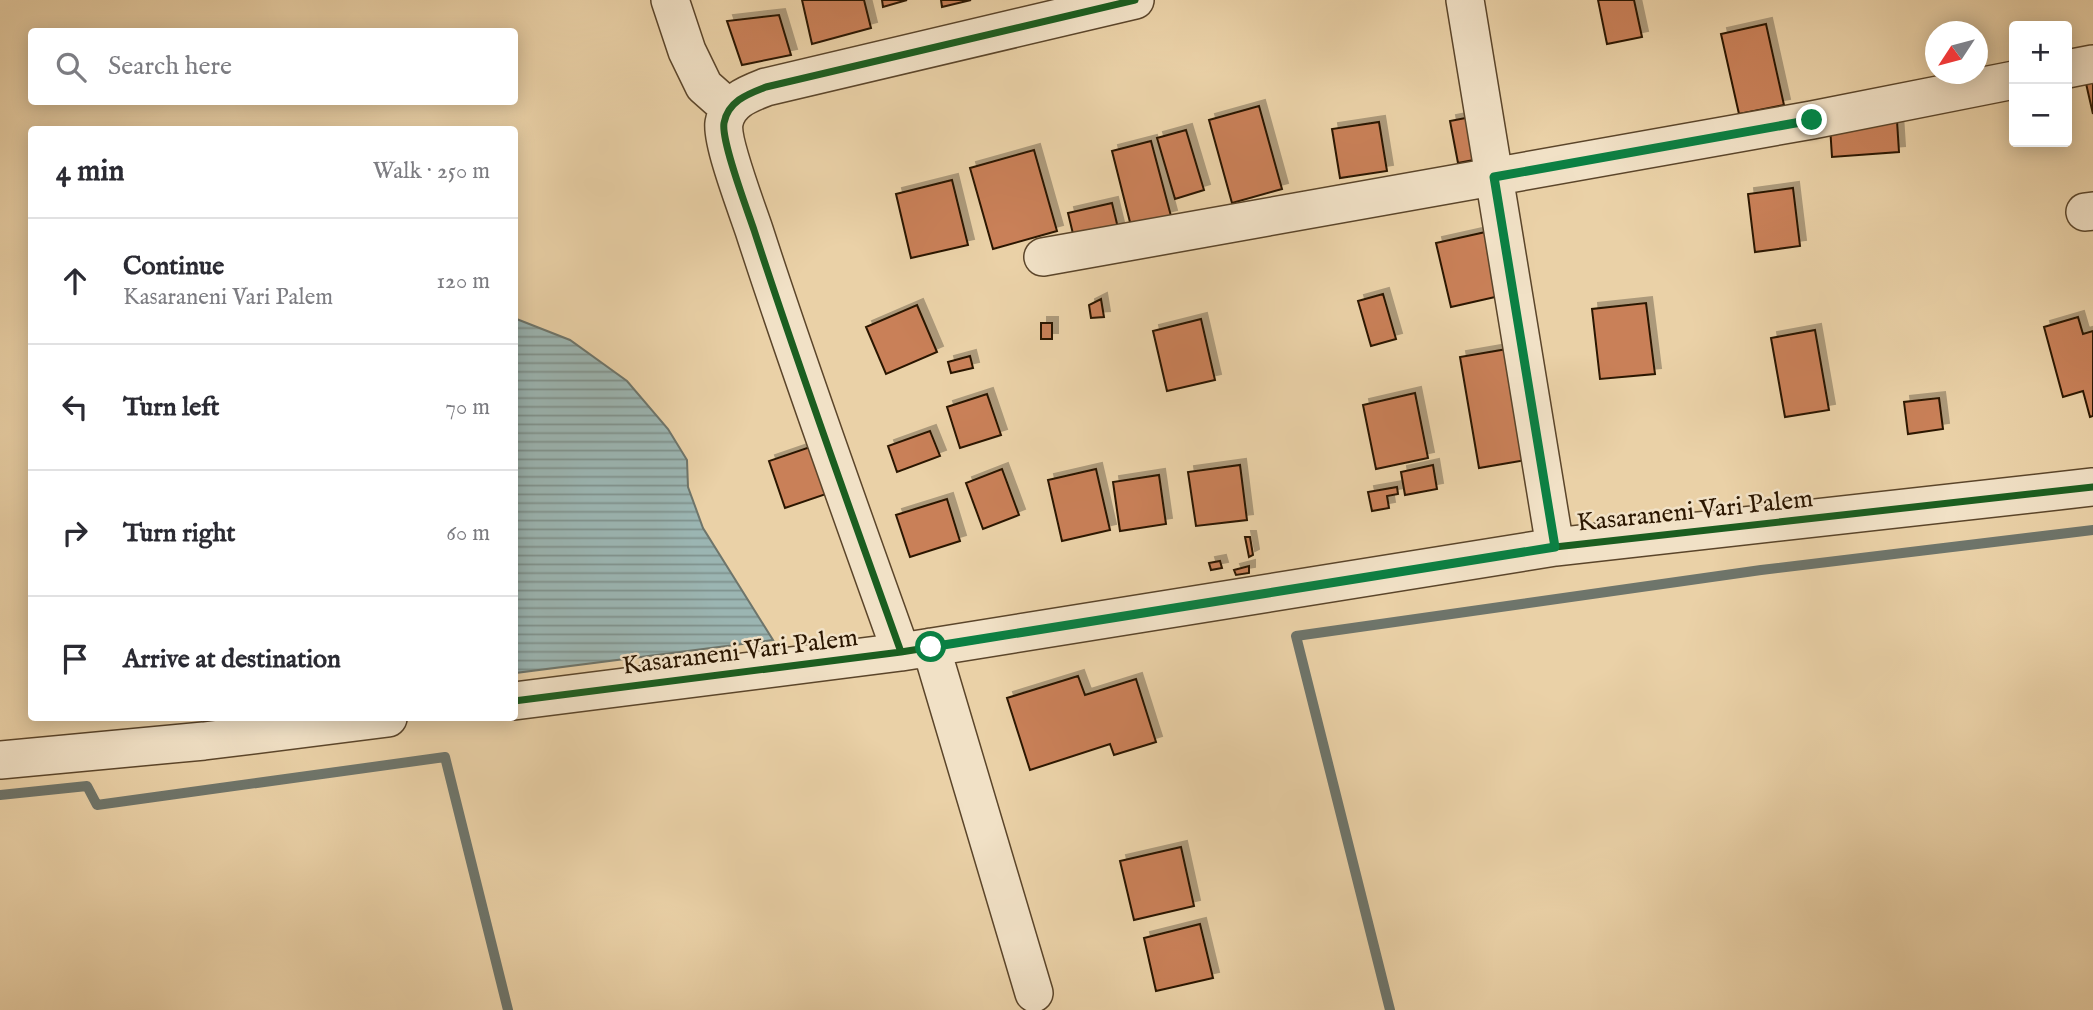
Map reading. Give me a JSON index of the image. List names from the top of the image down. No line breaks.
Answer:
{"streets":{"street":["Kasaraneni Vari Palem"]},"north":"bottom left","page":{"map_buttons":["+","−"],"search":"Search here","heading":["4 min","Walk · 250 m"],"list":[["Continue","Kasaraneni Vari Palem","120 m"],["Turn left","70 m"],["Turn right","60 m"],"Arrive at destination"]}}
